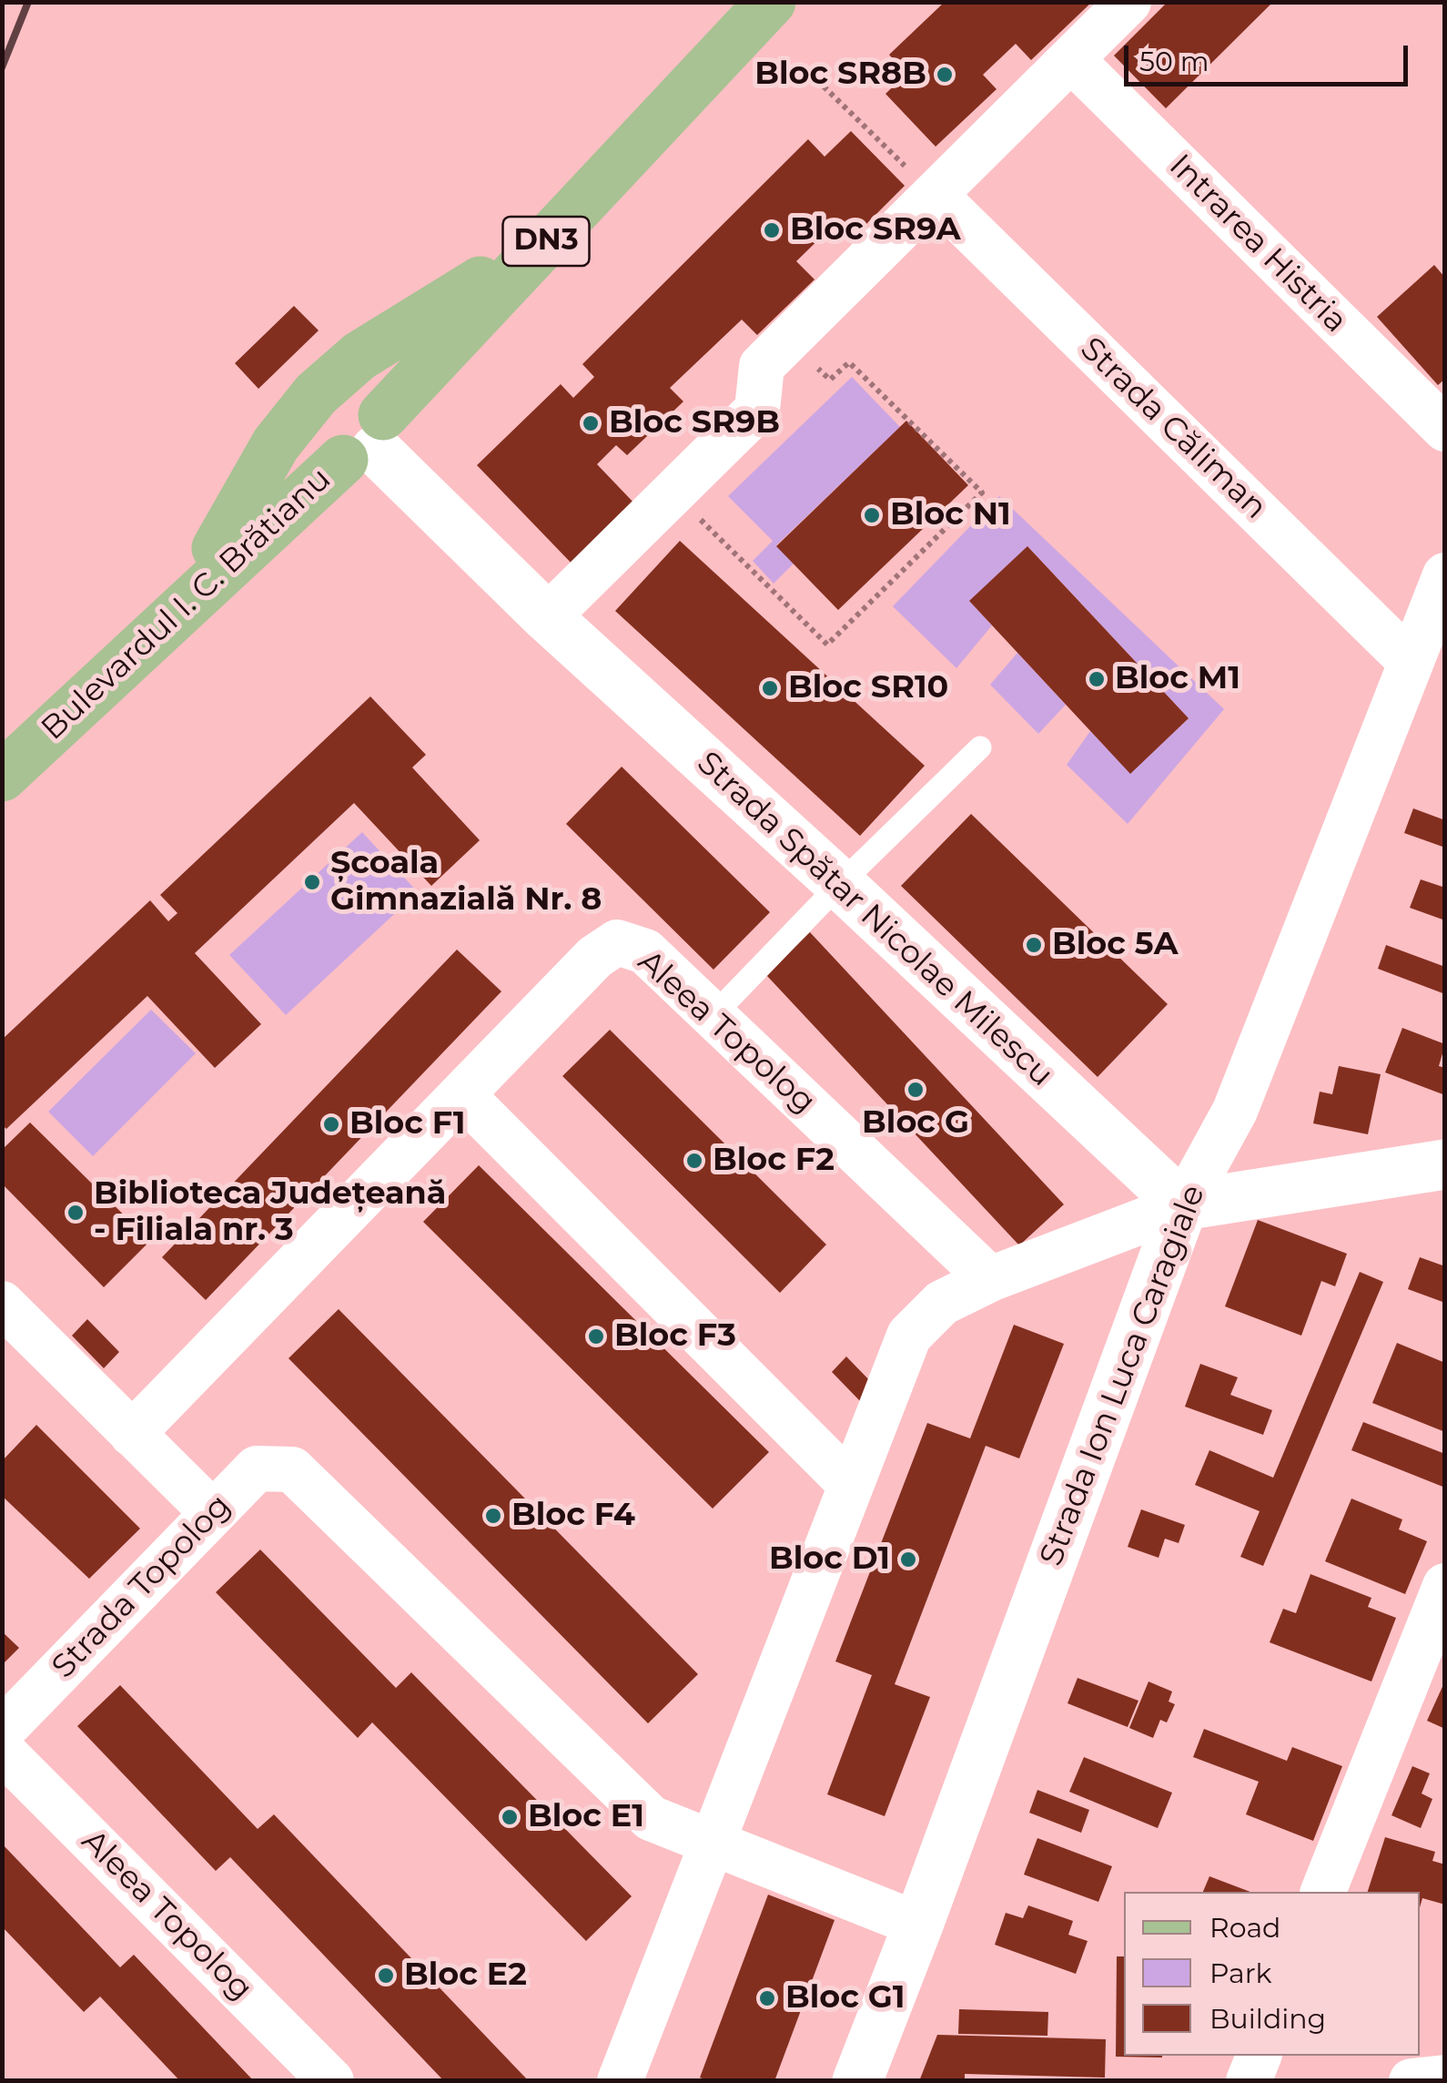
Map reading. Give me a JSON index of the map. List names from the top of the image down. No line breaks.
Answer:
{"streets":{"main road":["DN3","Bulevardul I. C. Brătianu"],"street":["Intrarea Histria","Strada Căliman","Strada Spătar Nicolae Milescu","Aleea Topolog","Strada Ion Luca Caragiale","Strada Topolog"]},"crossings":[["Strada Căliman","Strada Ion Luca Caragiale"],["Bulevardul I. C. Brătianu","Strada Spătar Nicolae Milescu"],["Strada Spătar Nicolae Milescu","Strada Ion Luca Caragiale"]],"places":["Bloc SR8B","Bloc SR9A","Bloc SR9B","Bloc N1","Bloc M1","Bloc SR10","Școala Gimnazială Nr. 8","Bloc 5A","Bloc G","Bloc F1","Bloc F2","Biblioteca Județeană - Filiala nr. 3","Bloc F3","Bloc F4","Bloc D1","Bloc E1","Bloc E2","Bloc G1"],"legend":["Road","Park","Building"],"scale_bar":"50 m"}
